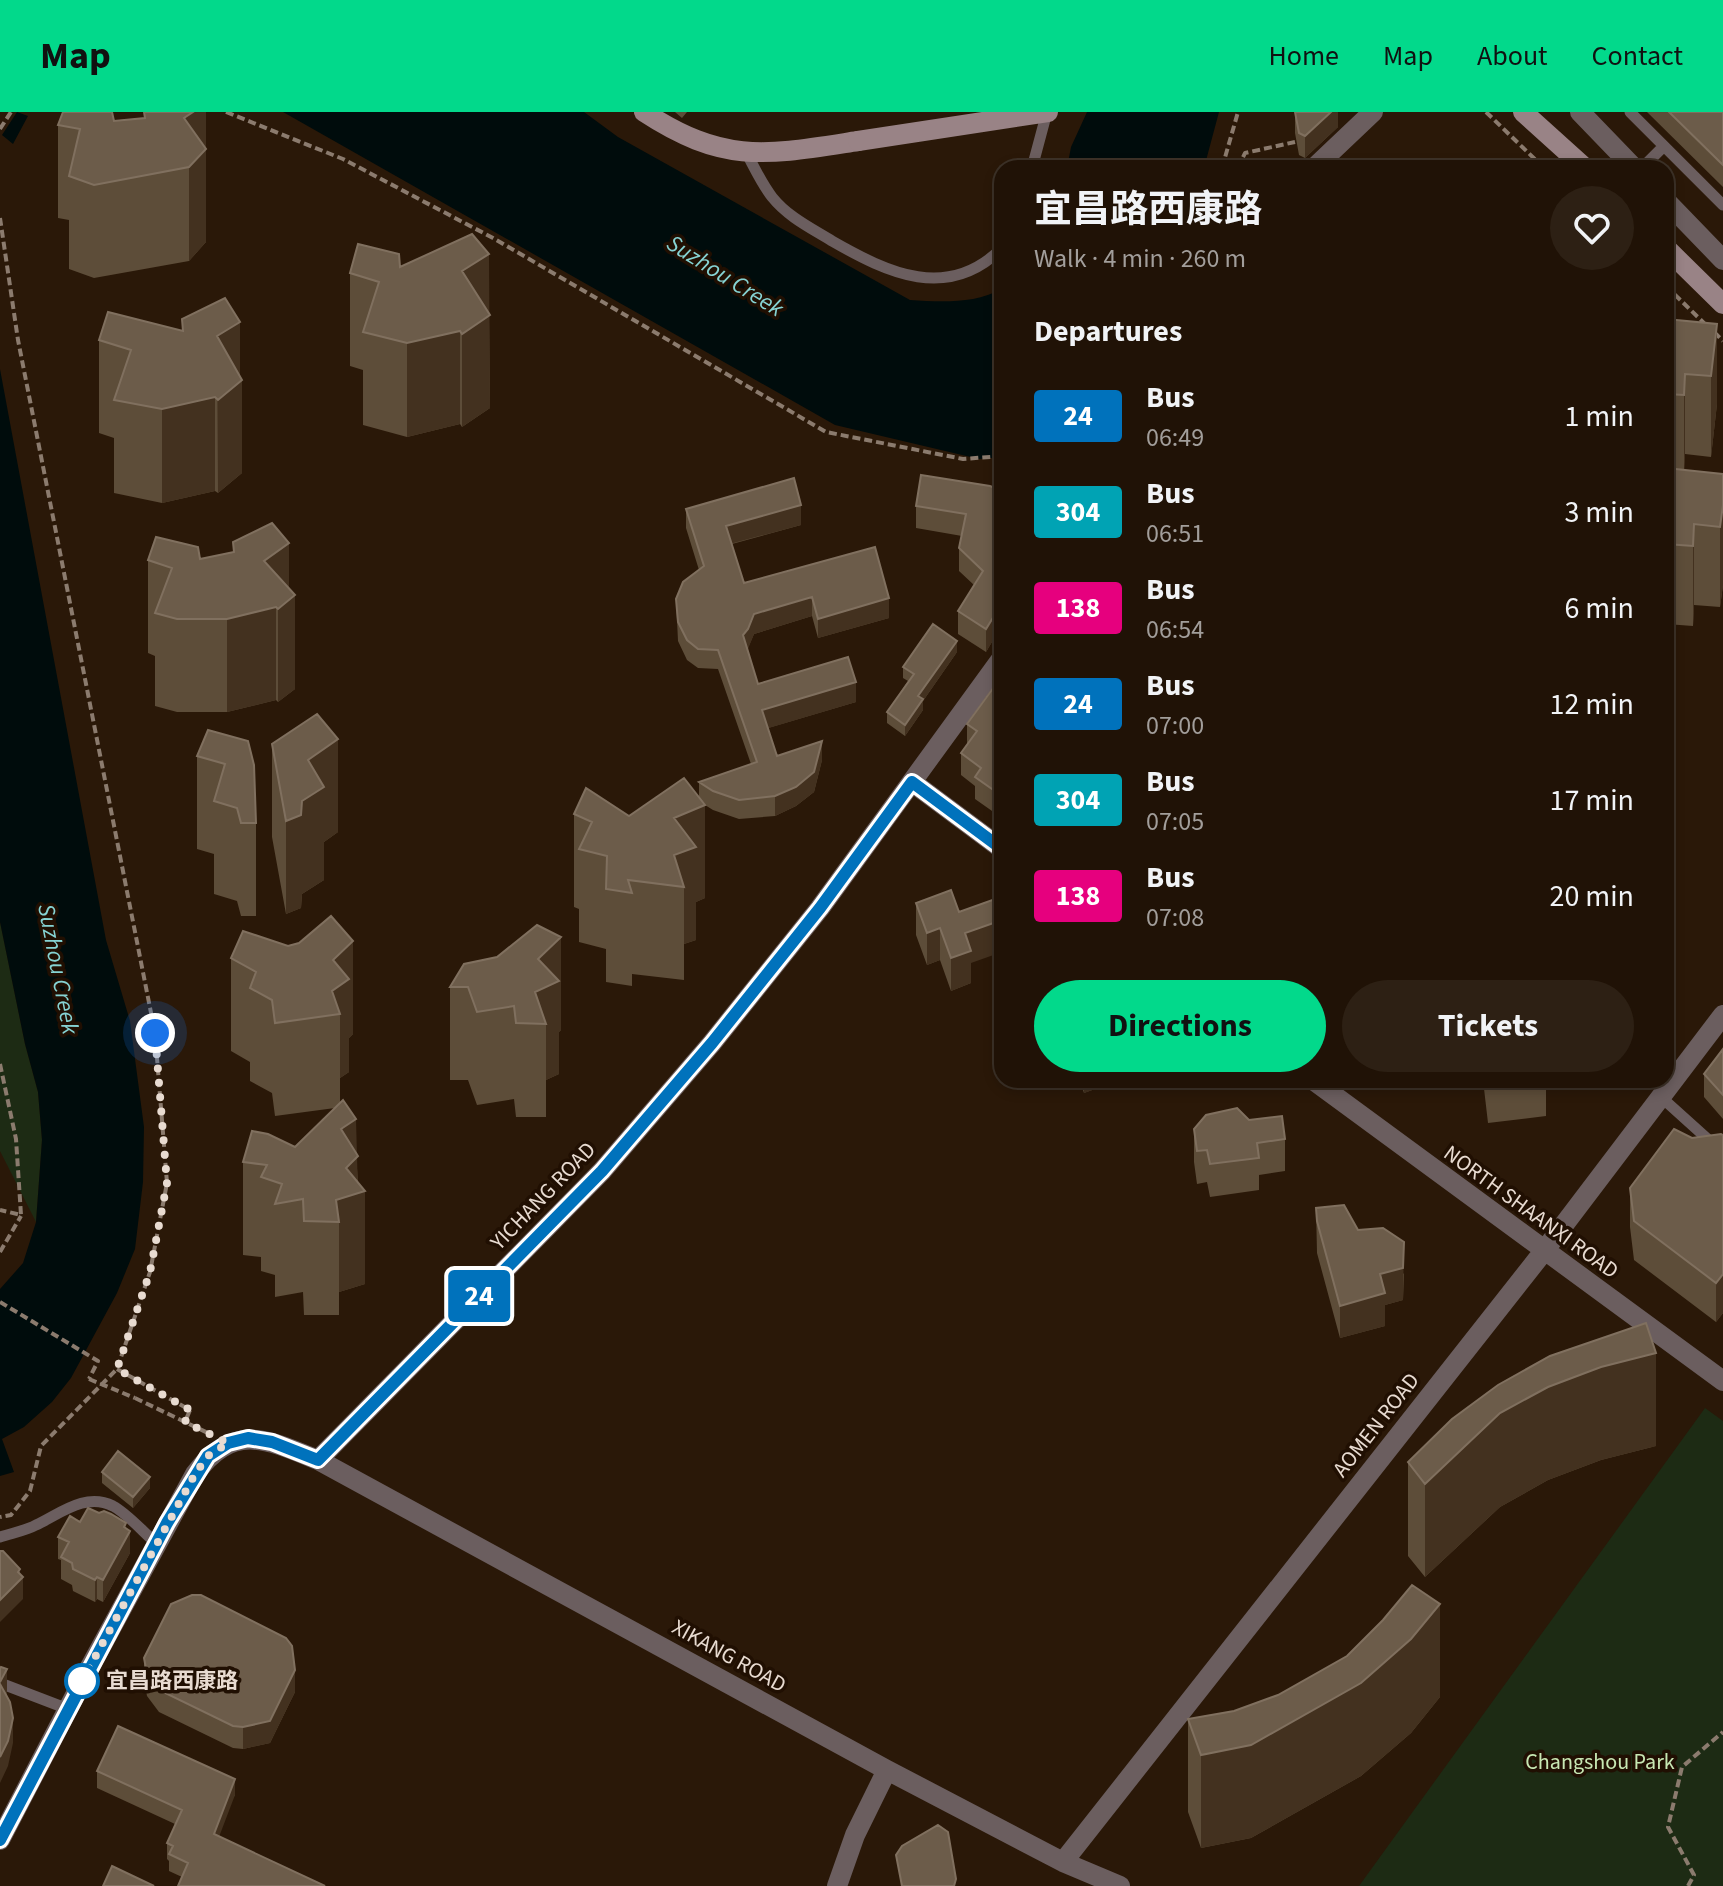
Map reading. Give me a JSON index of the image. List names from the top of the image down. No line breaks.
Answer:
{"streets":{"street":["YICHANG ROAD","NORTH SHAANXI ROAD","AOMEN ROAD","XIKANG ROAD"]},"crossings":[["YICHANG ROAD","XIKANG ROAD"],["NORTH SHAANXI ROAD","AOMEN ROAD"],["AOMEN ROAD","XIKANG ROAD"]],"water":["Suzhou Creek"],"parks":["Changshou Park"],"places":["宜昌路西康路"],"lines":["bus line 24"],"page":{"header":"Map","nav":["Home","Map","About","Contact"],"on_map":"24","heading":[["宜昌路西康路","Walk · 4 min · 260 m"],"Departures"],"list":[{"mark":"24","name":"Bus","note":"06:49","value":"1 min"},{"mark":"304","name":"Bus","note":"06:51","value":"3 min"},{"mark":"138","name":"Bus","note":"06:54","value":"6 min"},{"mark":"24","name":"Bus","note":"07:00","value":"12 min"},{"mark":"304","name":"Bus","note":"07:05","value":"17 min"},{"mark":"138","name":"Bus","note":"07:08","value":"20 min"}],"buttons":["Directions","Tickets"]}}
